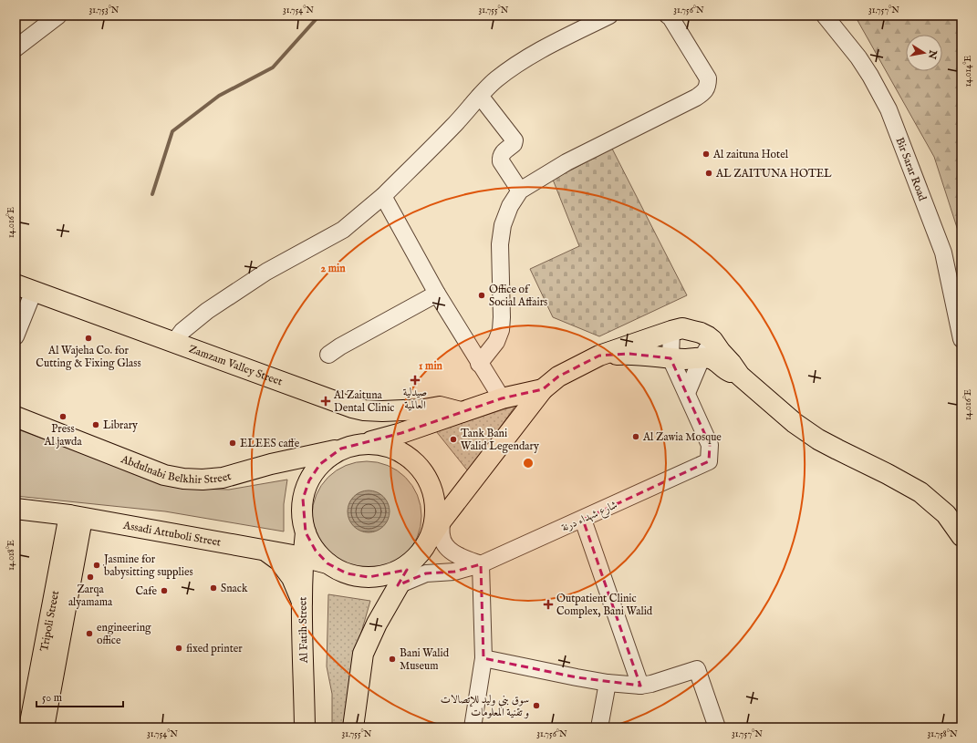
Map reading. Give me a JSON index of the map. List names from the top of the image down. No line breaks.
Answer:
{"streets":{"main road":["Zamzam Valley Street","Abdulnabi Belkhir Street","Assadi Attuboli Street","Tripoli Street","Al Fatih Street"],"street":["Bir Sarar Road","شارع شهداء درنة"]},"crossings":[["Assadi Attuboli Street","Tripoli Street"],["Assadi Attuboli Street","Al Fatih Street"]],"places":{"other":["Al zaituna Hotel","AL ZAITUNA HOTEL","Office of Social Affairs","Al Wajeha Co. for Cutting & Fixing Glass","Press Al jawda","Library","Al Zawia Mosque","Tank Bani Walid Legendary","ELEES caffe","Jasmine for babysitting supplies","Zarqa alyamama","Snack","Cafe","engineering office","fixed printer","Bani Walid Museum","سوق بني وليد للإتصالات و تقنية المعلومات"],"health":["صيدلية العالمية","Al Zaituna Dental Clinic","Outpatient Clinic Complex, Bani Walid"]},"scale_bar":"50 m","north":"right","coordinates":["31.753°N","31.754°N","31.755°N","31.756°N","31.757°N","14.014°E","14.016°E","14.018°E","31.758°N"],"rings":["2 min","1 min"]}
